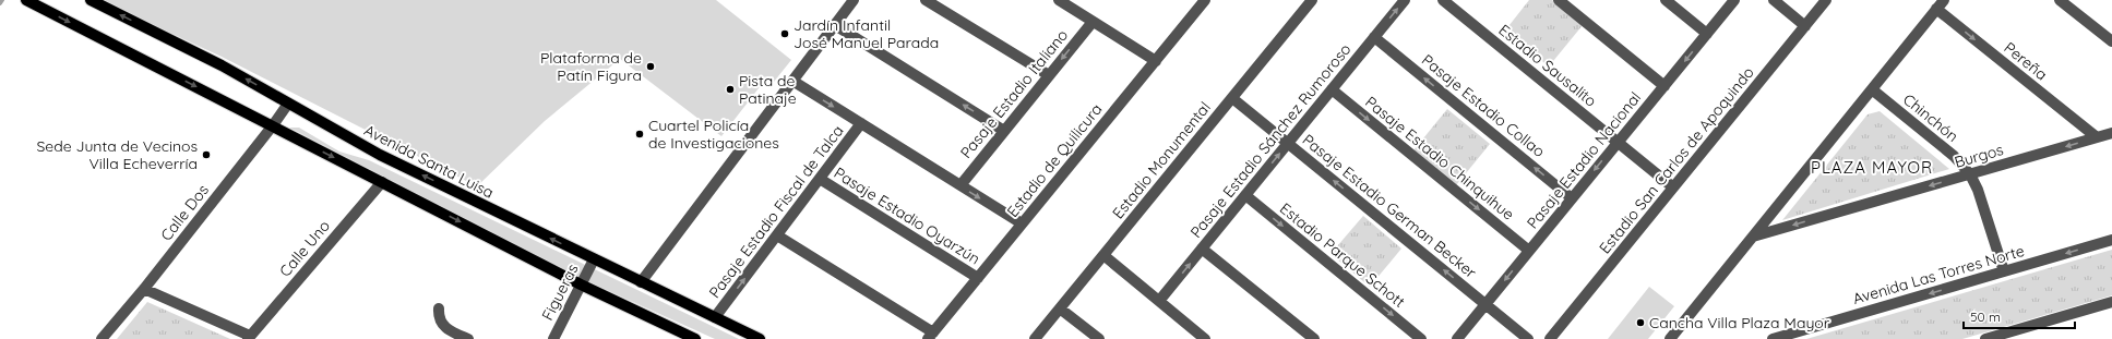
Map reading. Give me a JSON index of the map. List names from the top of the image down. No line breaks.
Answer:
{"streets":{"main road":["Avenida Santa Luisa"],"street":["Pereña","Estadio Sausalito","Pasaje Estadio Italiano","Pasaje Estadio Collao","Chinchón","Pasaje Estadio Sánchez Rumoroso","Burgos","Pasaje Estadio Chinquihue","Estadio de Quilicura","Estadio Monumental","Pasaje Estadio Nacional","Estadio San Carlos de Apoquindo","Pasaje Estadio German Becker","Pasaje Estadio Fiscal de Talca","Calle Dos","Pasaje Estadio Oyarzún","Calle Uno","Estadio Parque Schott","Avenida Las Torres Norte","Figueras"]},"crossings":[["Pereña","Burgos"],["Estadio Sausalito","Pasaje Estadio Nacional"],["Estadio Sausalito","Estadio San Carlos de Apoquindo"],["Pasaje Estadio Collao","Pasaje Estadio Sánchez Rumoroso"],["Pasaje Estadio Collao","Pasaje Estadio Nacional"],["Chinchón","Burgos"],["Chinchón","Avenida Las Torres Norte"],["Pasaje Estadio Sánchez Rumoroso","Pasaje Estadio Chinquihue"],["Pasaje Estadio Sánchez Rumoroso","Pasaje Estadio German Becker"],["Pasaje Estadio Sánchez Rumoroso","Estadio Parque Schott"],["Pasaje Estadio Chinquihue","Pasaje Estadio Nacional"],["Estadio de Quilicura","Pasaje Estadio Oyarzún"],["Estadio Monumental","Pasaje Estadio German Becker"],["Pasaje Estadio Nacional","Pasaje Estadio German Becker"],["Avenida Santa Luisa","Pasaje Estadio Fiscal de Talca"],["Avenida Santa Luisa","Calle Dos"],["Avenida Santa Luisa","Figueras"],["Pasaje Estadio Fiscal de Talca","Pasaje Estadio Oyarzún"],["Calle Dos","Calle Uno"]],"one_way":["Pasaje Estadio Collao","Pasaje Estadio Sánchez Rumoroso","Burgos","Pasaje Estadio Chinquihue","Pasaje Estadio Nacional","Pasaje Estadio German Becker"],"districts":["PLAZA MAYOR"],"places":["Jardín Infantil José Manuel Parada","Plataforma de Patín Figura","Pista de Patinaje","Cuartel Policía de Investigaciones","Sede Junta de Vecinos Villa Echeverría","Cancha Villa Plaza Mayor"],"scale_bar":"50 m"}
